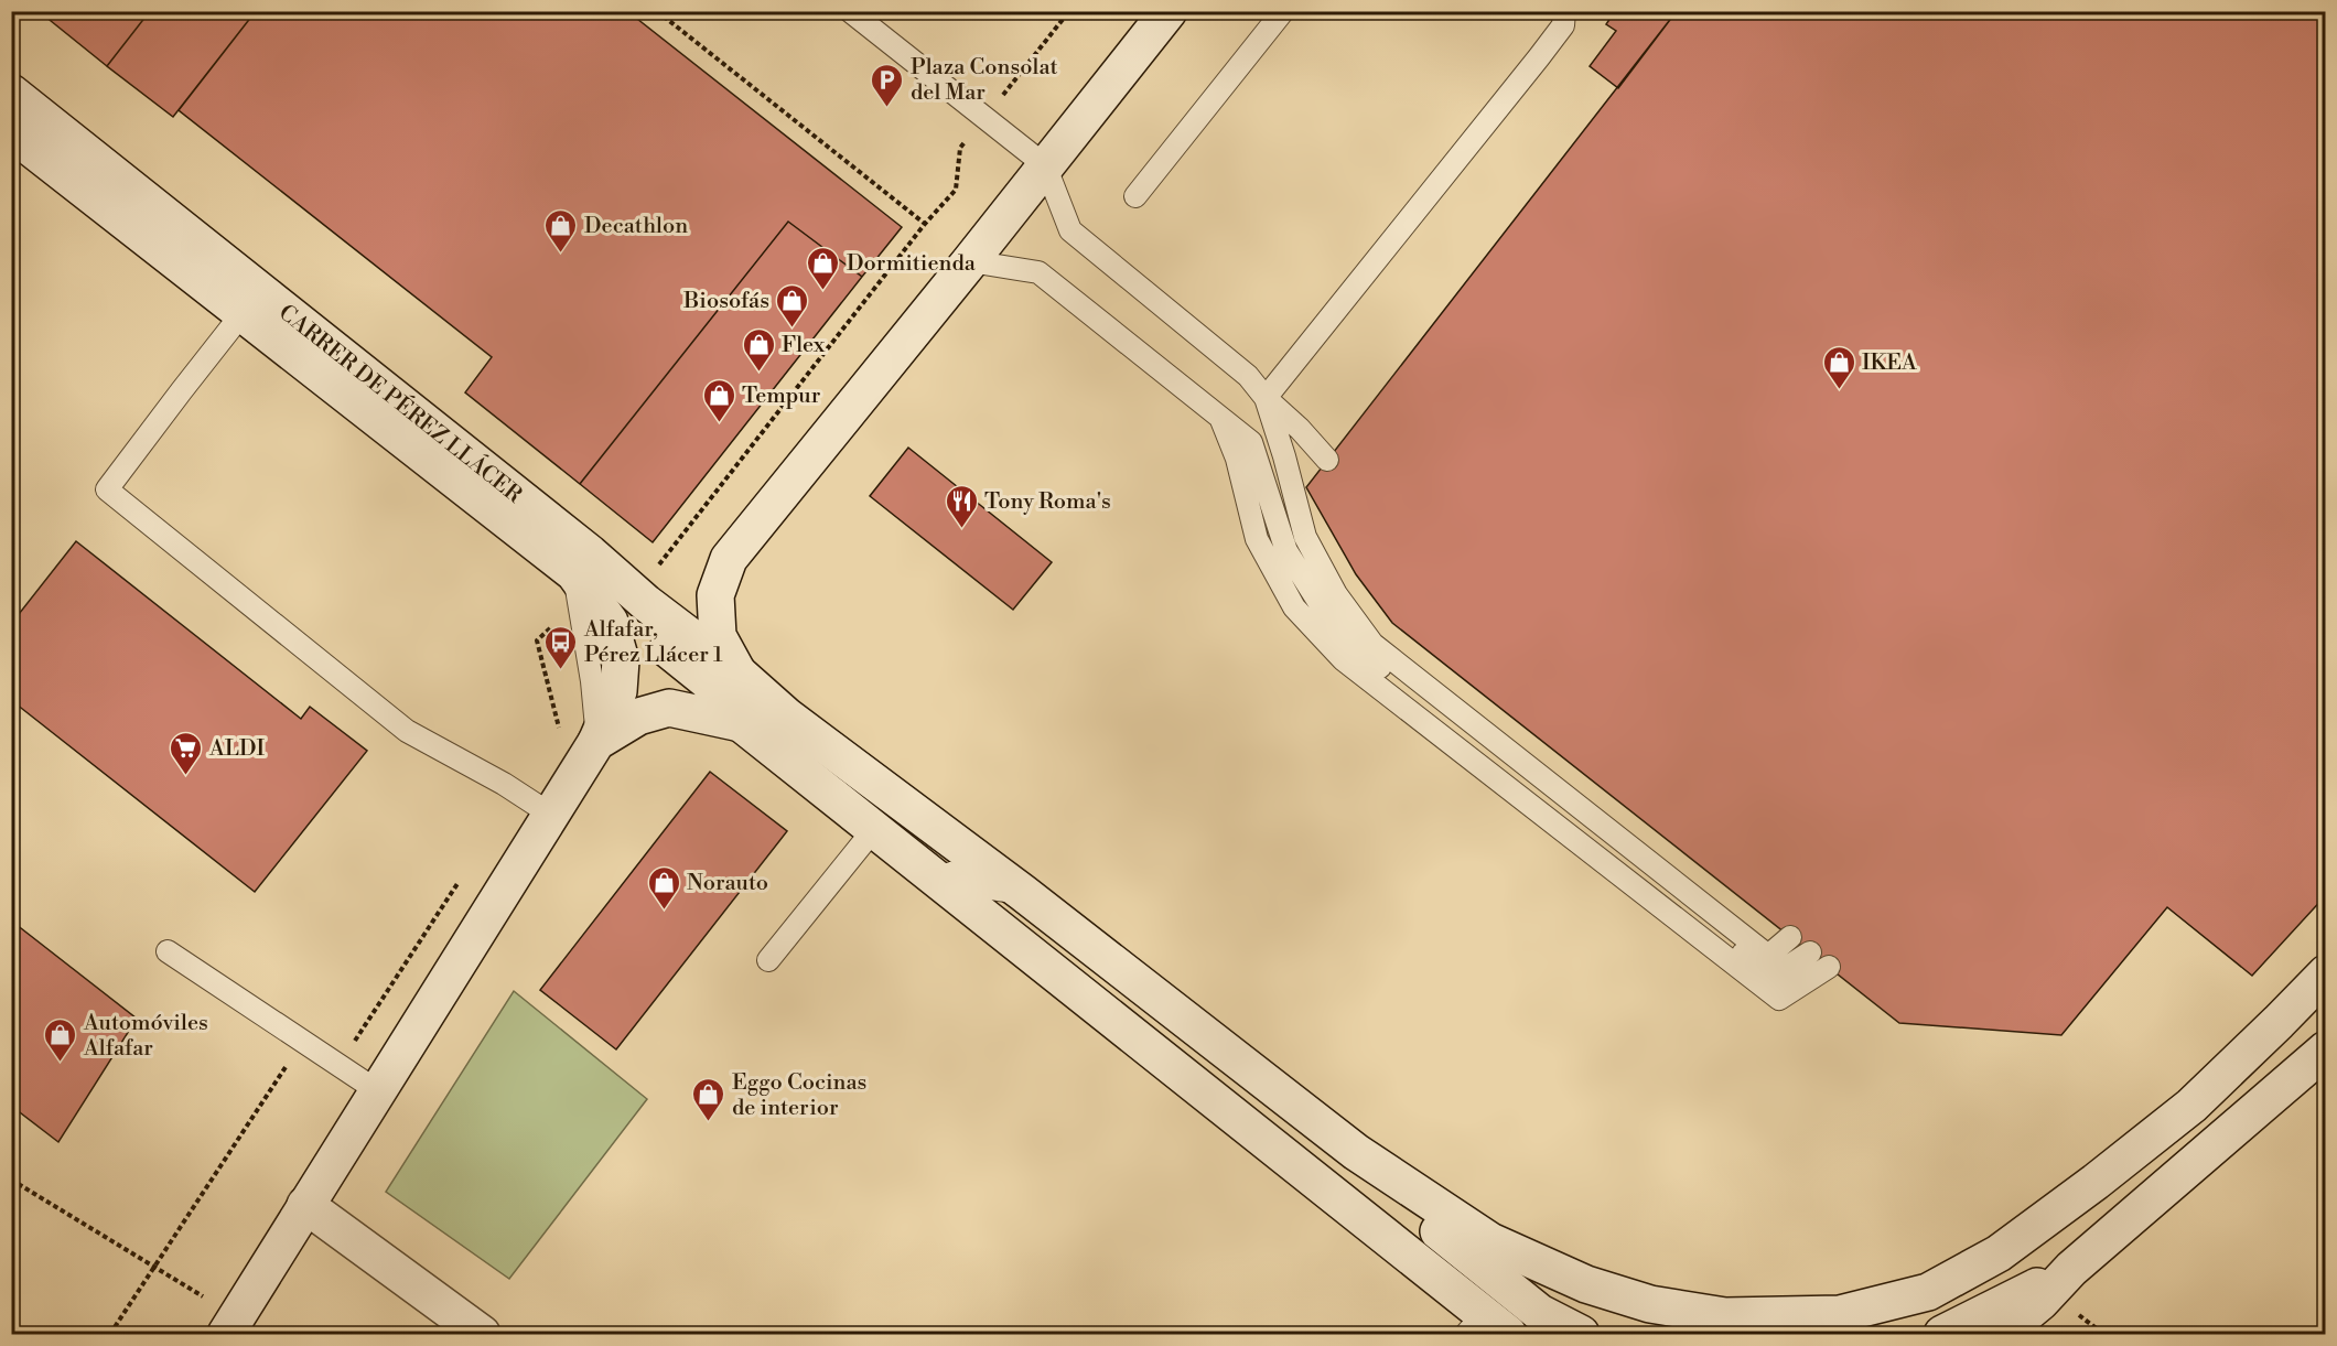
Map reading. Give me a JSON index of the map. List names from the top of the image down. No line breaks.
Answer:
{"streets":{"street":["CARRER DE PÉREZ LLÁCER"]},"places":{"parking":["Plaza Consolat del Mar"],"shop":["Decathlon","Dormitienda","Biosofás","Flex","IKEA","Tempur","Norauto","Automóviles Alfafar","Eggo Cocinas de interior"],"restaurant":["Tony Roma's"],"bus stop":["Alfafar, Pérez Llácer 1"],"supermarket":["ALDI"]}}
